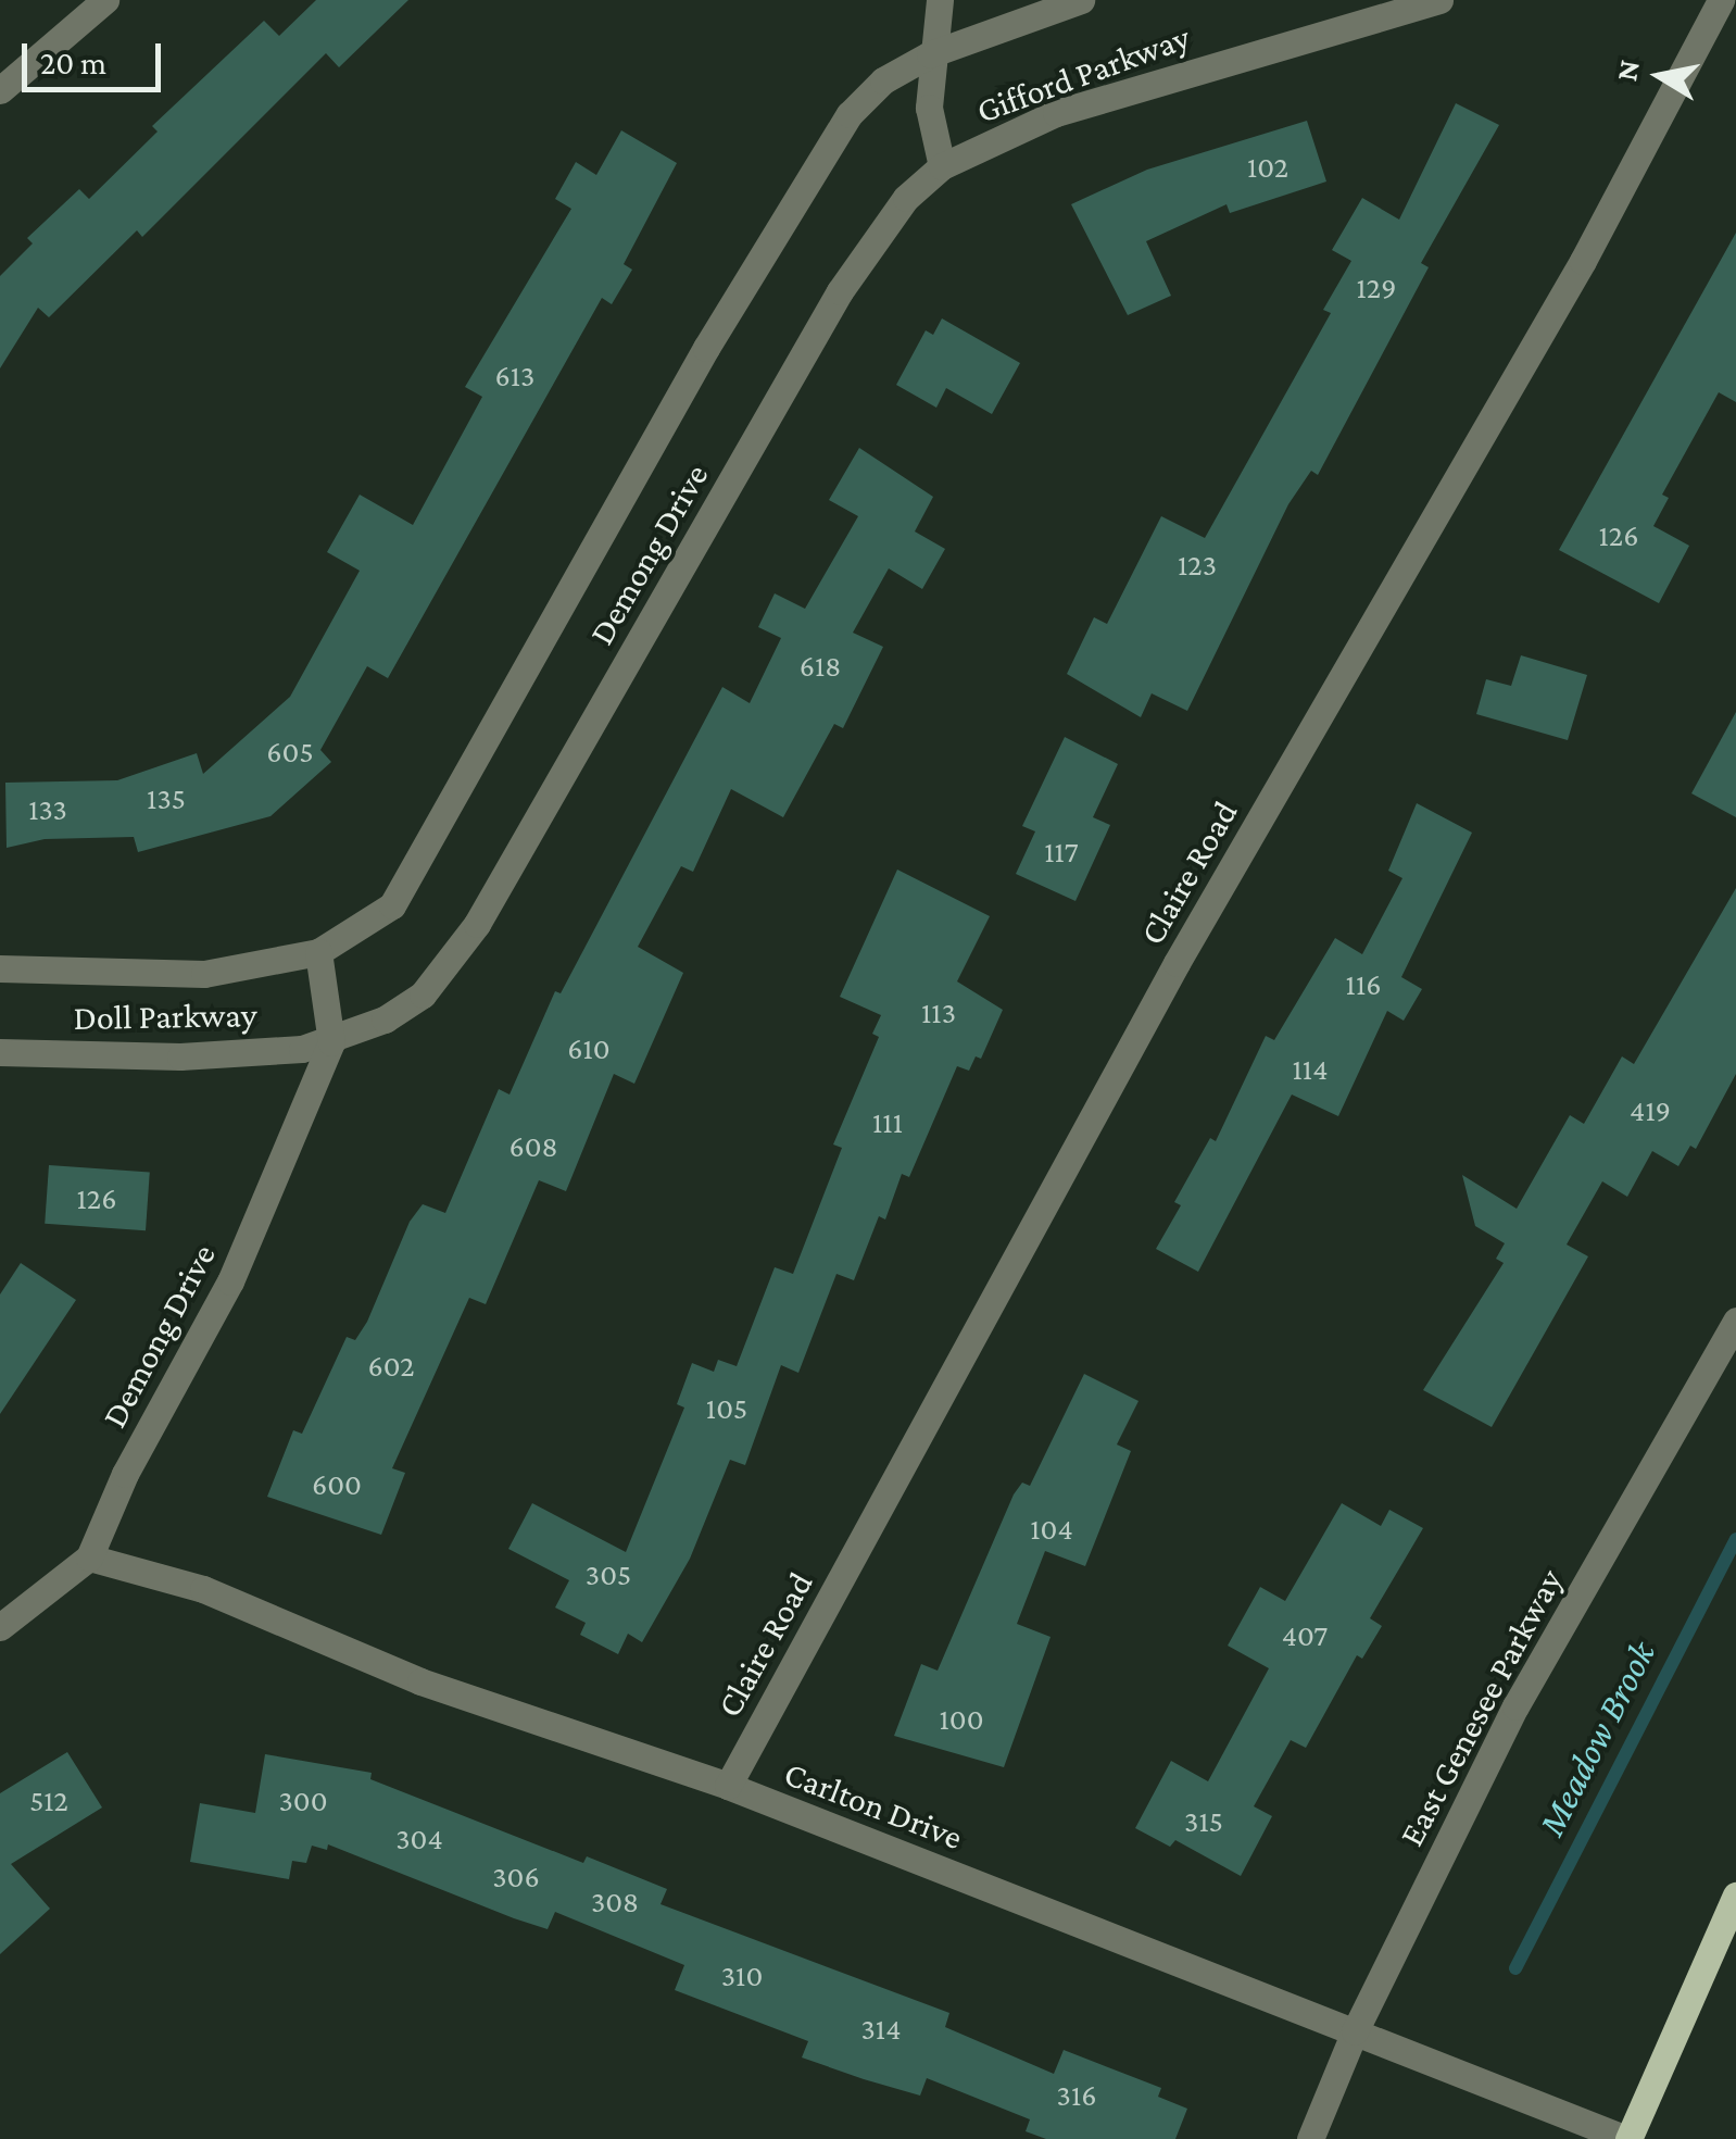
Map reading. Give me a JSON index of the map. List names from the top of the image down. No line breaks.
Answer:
{"streets":{"street":["Gifford Parkway","Demong Drive","Claire Road","Doll Parkway","East Genesee Parkway","Carlton Drive"]},"crossings":[["Gifford Parkway","Demong Drive"],["Demong Drive","Doll Parkway"],["Demong Drive","Carlton Drive"],["Claire Road","Carlton Drive"],["East Genesee Parkway","Carlton Drive"]],"water":["Meadow Brook"],"house_numbers":["102","129","613","126","123","618","605","135","133","117","116","113","610","114","419","111","608","126","602","105","600","104","305","407","100","512","300","315","304","306","308","310","314","316"],"scale_bar":"20 m","north":"left"}
